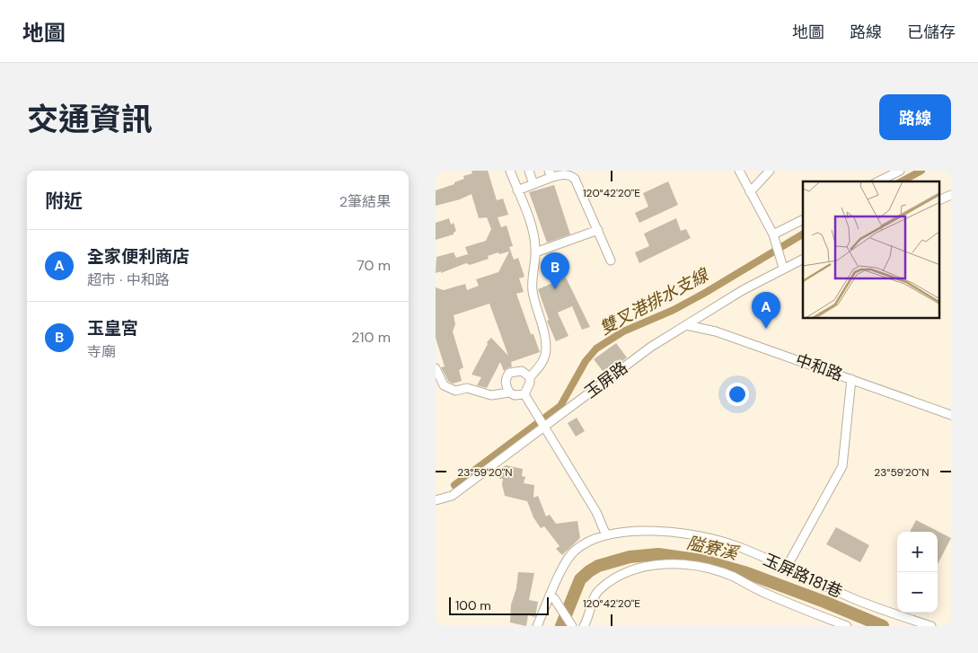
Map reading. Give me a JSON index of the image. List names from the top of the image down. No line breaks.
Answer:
{"streets":{"street":["中和路","玉屏路","玉屏路181巷"]},"crossings":[["中和路","玉屏路"]],"water":["雙叉港排水支線","隘寮溪"],"scale_bar":"100 m","page":{"header":"地圖","nav":["地圖","路線","已儲存"],"title":"交通資訊","buttons":"路線","heading":["附近","2筆結果"],"list":[{"mark":"A","name":"全家便利商店","note":"超市 · 中和路","value":"70 m"},{"mark":"B","name":"玉皇宮","note":"寺廟","value":"210 m"}],"pins":["B","A"],"map_buttons":["+","−"],"scale":"100 m"},"coordinates":["120°42'20\"E","23°59'20\"N"]}
